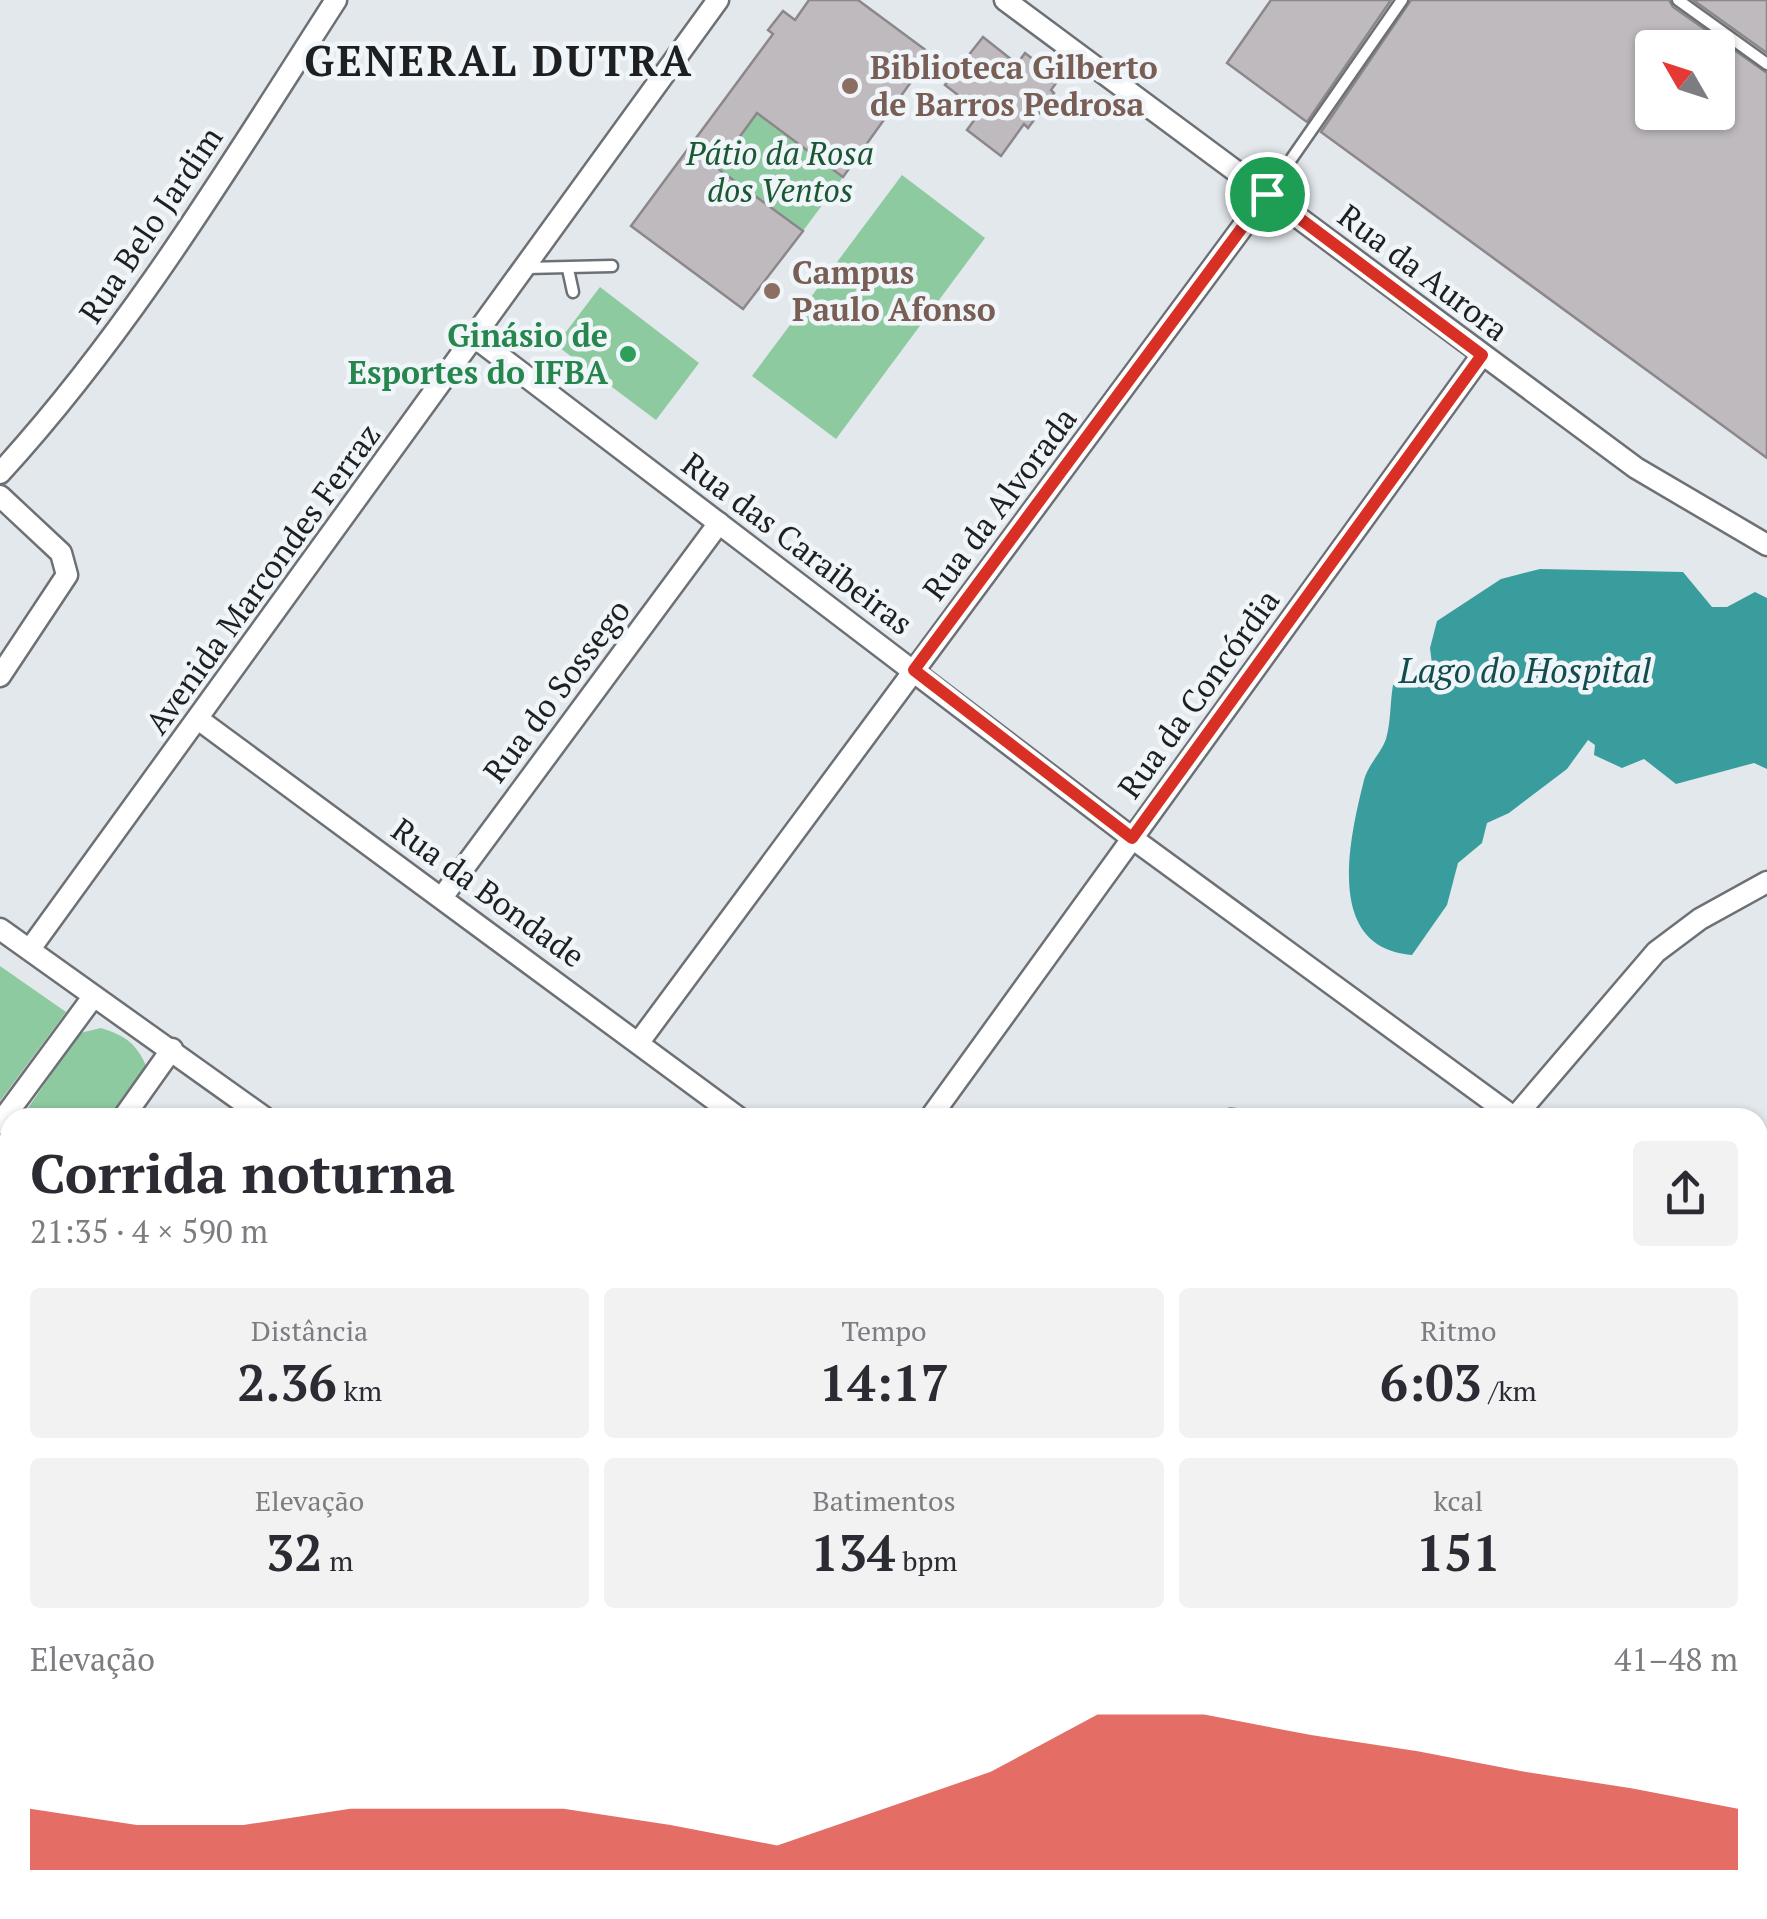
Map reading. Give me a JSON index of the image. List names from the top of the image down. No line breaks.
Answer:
{"streets":{"street":["Rua Belo Jardim","Rua da Aurora","Rua da Alvorada","Rua das Caraibeiras","Avenida Marcondes Ferraz","Rua do Sossego","Rua da Concórdia","Rua da Bondade"]},"crossings":[["Rua da Aurora","Rua da Alvorada"],["Rua da Aurora","Rua da Concórdia"],["Rua da Alvorada","Rua das Caraibeiras"],["Rua da Alvorada","Rua da Bondade"],["Rua das Caraibeiras","Avenida Marcondes Ferraz"],["Rua das Caraibeiras","Rua do Sossego"],["Rua das Caraibeiras","Rua da Concórdia"],["Avenida Marcondes Ferraz","Rua da Bondade"],["Rua do Sossego","Rua da Bondade"]],"districts":["GENERAL DUTRA"],"water":["Lago do Hospital"],"parks":["Pátio da Rosa dos Ventos"],"places":["Biblioteca Gilberto de Barros Pedrosa","Campus Paulo Afonso","Ginásio de Esportes do IFBA"],"north":"top left","page":{"heading":["Corrida noturna","21:35 · 4 × 590 m"],"stats":[["Distância","2.36 km"],["Tempo","14:17"],["Ritmo","6:03 /km"],["Elevação","32 m"],["Batimentos","134 bpm"],["kcal","151"]],"chart":["Elevação","41–48 m"]}}
